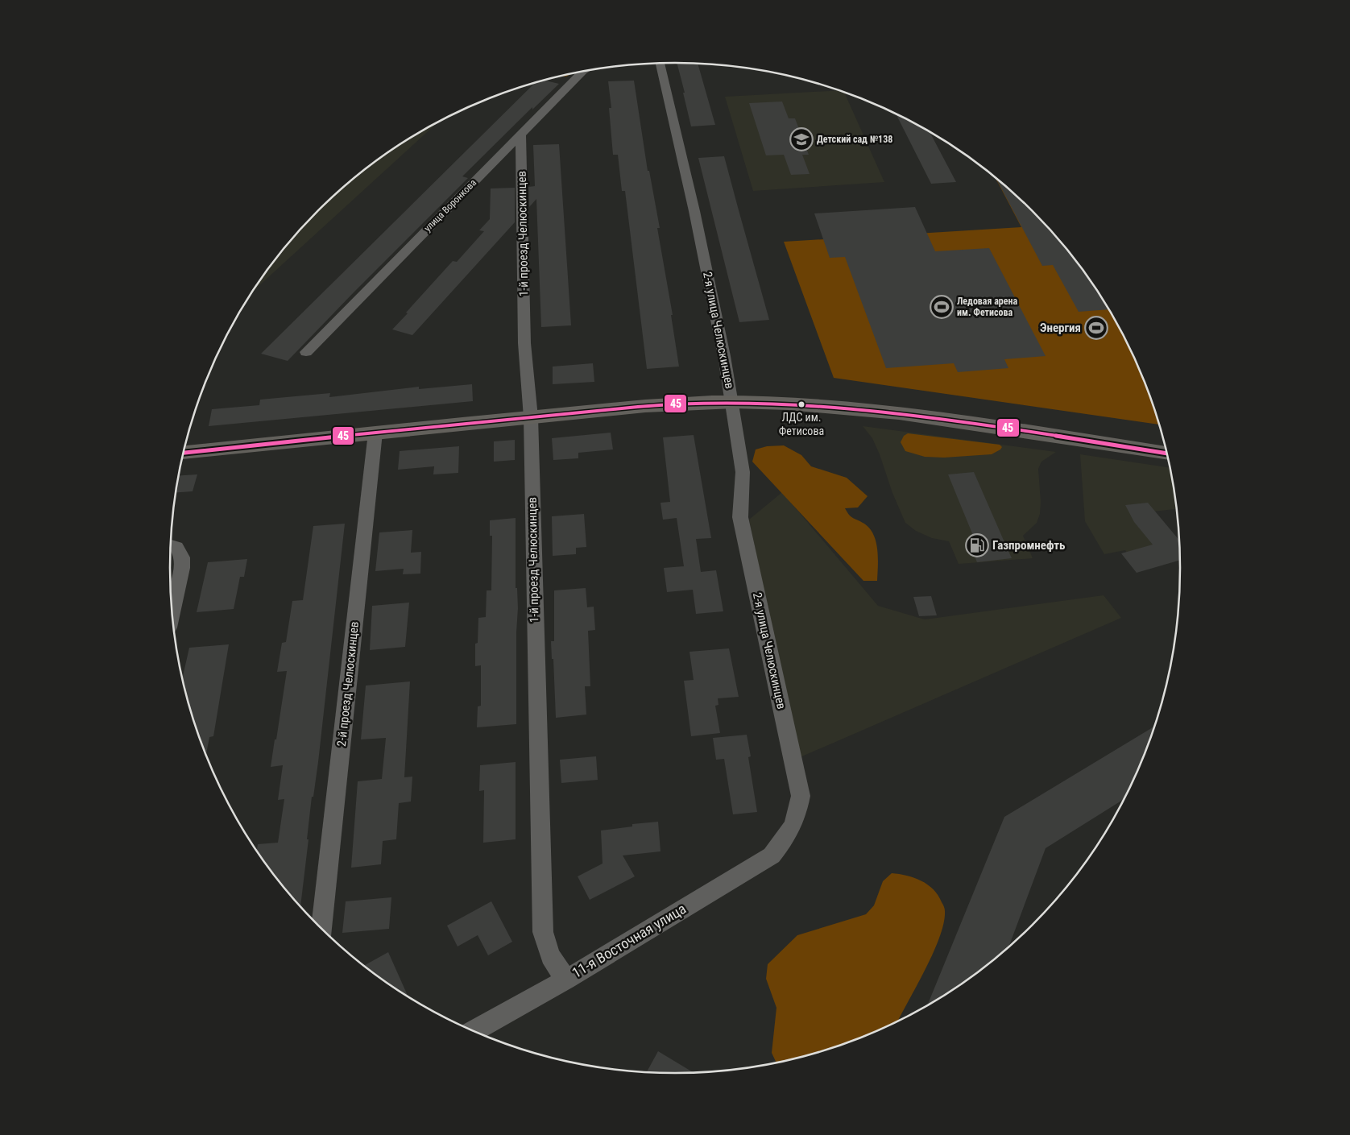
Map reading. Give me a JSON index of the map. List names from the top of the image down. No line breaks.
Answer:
{"streets":{"street":["улица Воронкова","1-й проезд Челюскинцев","2-я улица Челюскинцев","2-й проезд Челюскинцев","11-я Восточная улица"]},"crossings":[["улица Воронкова","1-й проезд Челюскинцев"],["1-й проезд Челюскинцев","11-я Восточная улица"],["2-я улица Челюскинцев","11-я Восточная улица"]],"places":{"school or university":["Детский сад №138"],"sports":["Ледовая арена им. Фетисова","Энергия"],"other":["ЛДС им. Фетисова"],"fuel station":["Газпромнефть"]},"lines":["transit line 45"]}
